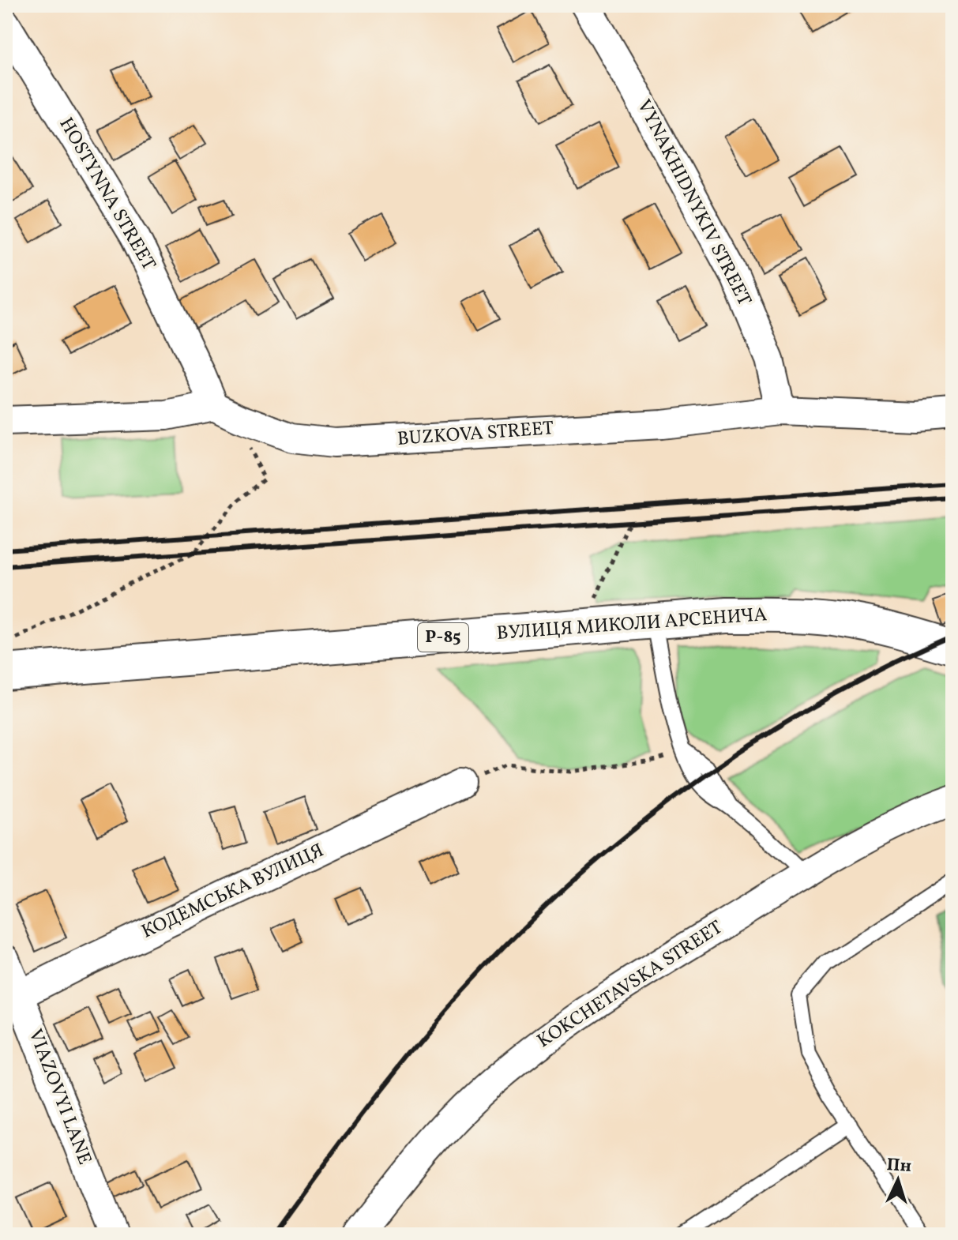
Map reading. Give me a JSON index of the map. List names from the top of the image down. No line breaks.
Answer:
{"streets":{"main road":["ВУЛИЦЯ МИКОЛИ АРСЕНИЧА","Р-85"],"street":["HOSTYNNA STREET","VYNAKHIDNYKIV STREET","BUZKOVA STREET","КОДЕМСЬКА ВУЛИЦЯ","KOKCHETAVSKA STREET","VIAZOVYI LANE"]},"crossings":[["HOSTYNNA STREET","BUZKOVA STREET"],["VYNAKHIDNYKIV STREET","BUZKOVA STREET"],["КОДЕМСЬКА ВУЛИЦЯ","VIAZOVYI LANE"]],"north":"top"}
